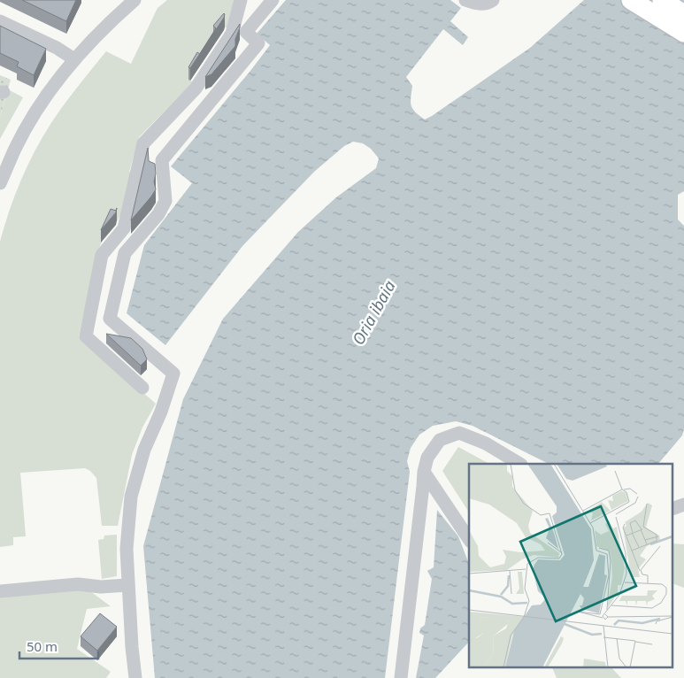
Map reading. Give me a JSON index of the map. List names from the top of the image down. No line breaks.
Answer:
{"water":["Oria ibaia"],"scale_bar":"50 m"}
